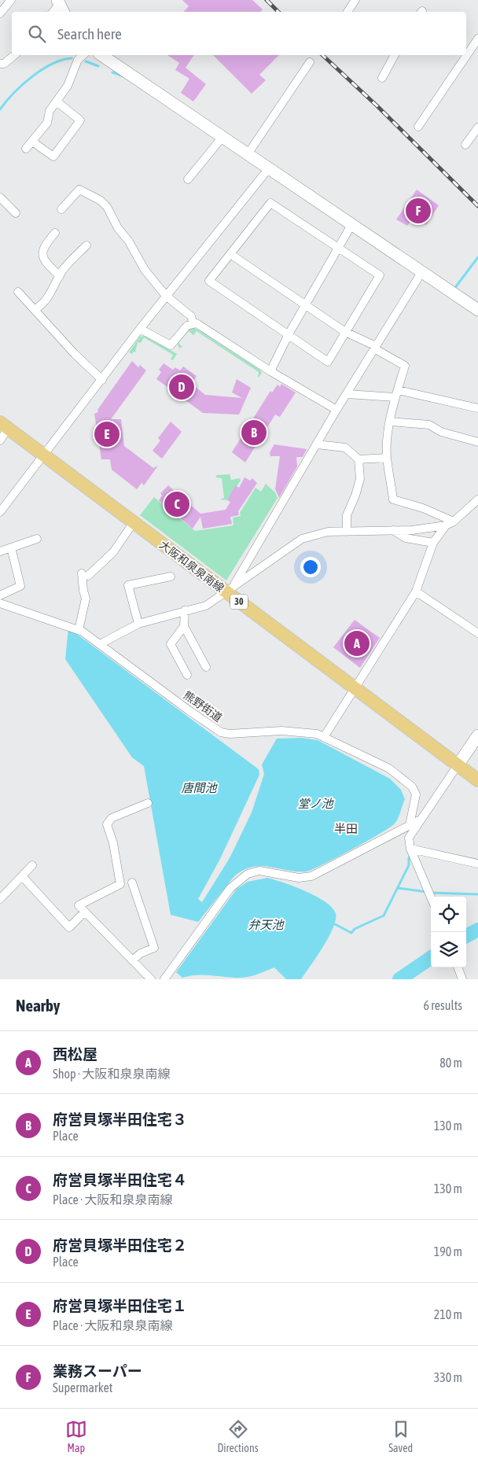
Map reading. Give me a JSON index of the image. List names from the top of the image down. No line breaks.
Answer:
{"streets":{"main road":["大阪和泉泉南線","30"],"street":["熊野街道"]},"districts":["半田"],"water":["唐間池","堂ノ池","弁天池"],"page":{"search":"Search here","pins":["F","D","B","E","C","A"],"heading":["Nearby","6 results"],"list":[{"mark":"A","name":"西松屋","note":"Shop · 大阪和泉泉南線","value":"80 m"},{"mark":"B","name":"府営貝塚半田住宅３","note":"Place","value":"130 m"},{"mark":"C","name":"府営貝塚半田住宅４","note":"Place · 大阪和泉泉南線","value":"130 m"},{"mark":"D","name":"府営貝塚半田住宅２","note":"Place","value":"190 m"},{"mark":"E","name":"府営貝塚半田住宅１","note":"Place · 大阪和泉泉南線","value":"210 m"},{"mark":"F","name":"業務スーパー","note":"Supermarket","value":"330 m"}],"nav":["Map","Directions","Saved"]}}
